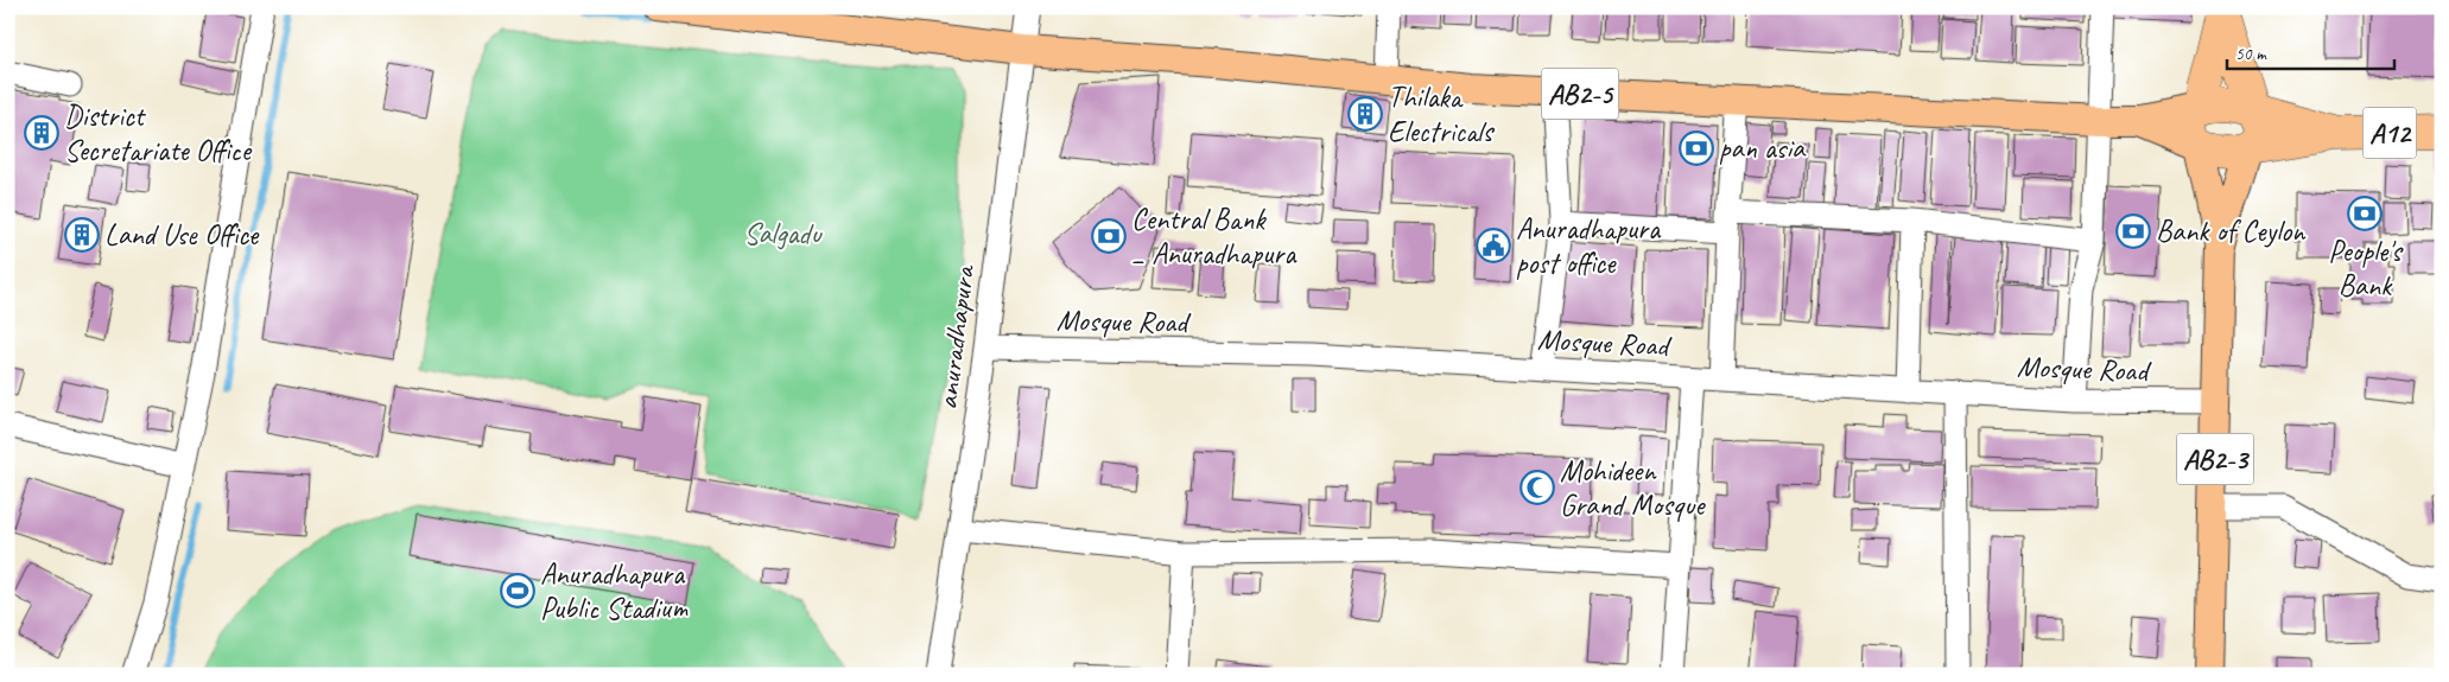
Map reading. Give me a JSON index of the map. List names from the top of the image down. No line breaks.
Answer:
{"streets":{"highway":["A12"],"main road":["AB2-5","AB2-3"],"street":["Mosque Road","anuradhapura"]},"crossings":[["AB2-5","A12"],["AB2-5","anuradhapura"],["AB2-5","AB2-3"],["A12","AB2-3"],["Mosque Road","anuradhapura"],["Mosque Road","AB2-3"]],"parks":["Salgadu"],"places":{"building":["Thilaka Electricals","District Secretariate Office","Land Use Office"],"bank":["pan asia","People's Bank","Bank of Ceylon","Central Bank _ Anuradhapura"],"public building":["Anuradhapura post office"],"mosque":["Mohideen Grand Mosque"],"sports":["Anuradhapura Public Stadium"]},"scale_bar":"50 m"}
